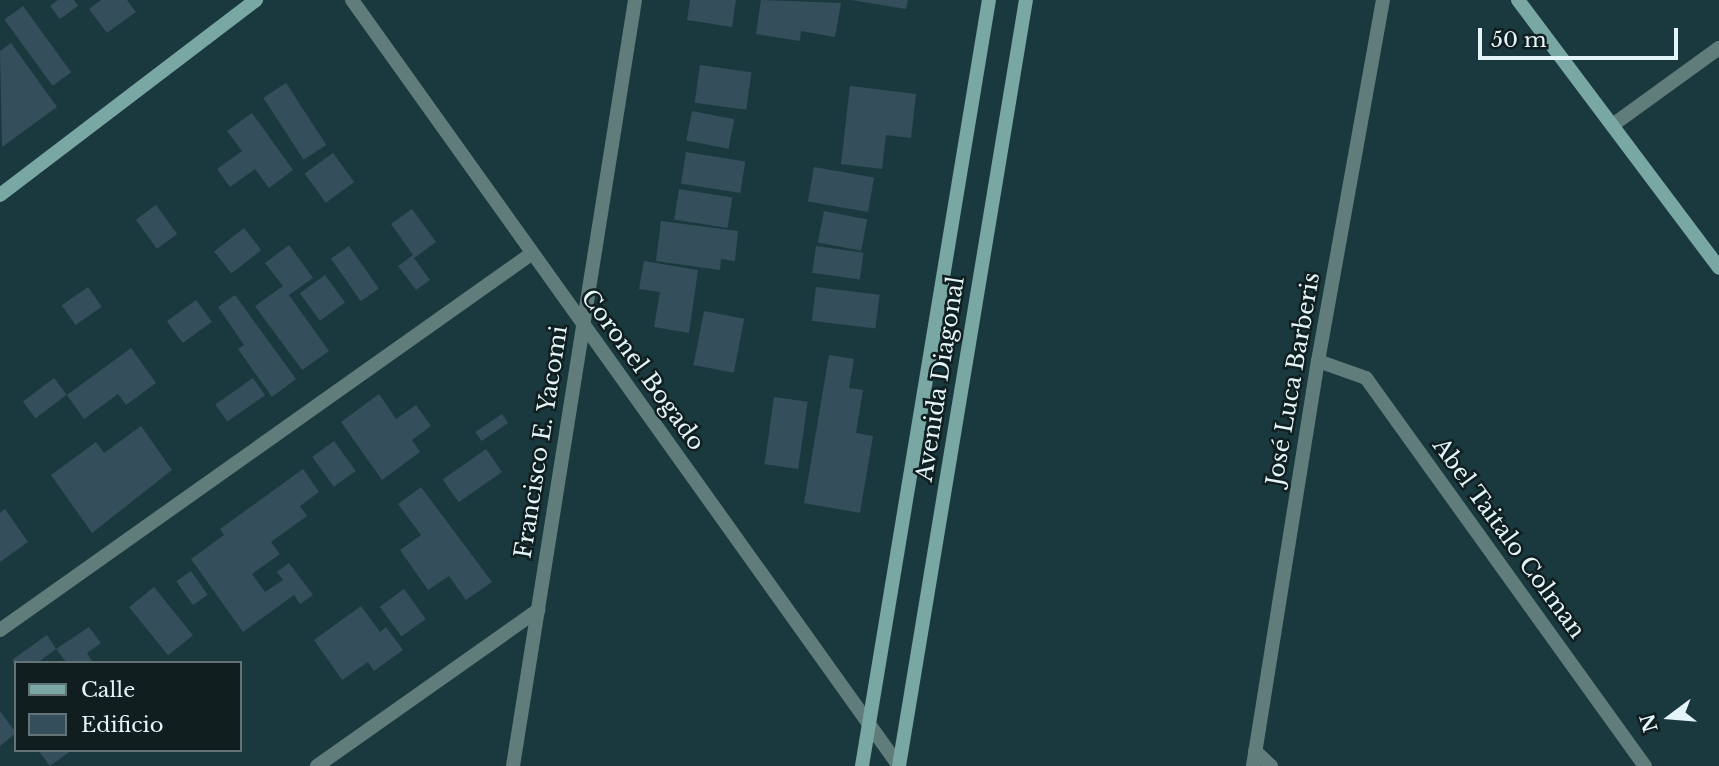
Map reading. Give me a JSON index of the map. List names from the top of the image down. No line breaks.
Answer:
{"streets":{"main road":["Avenida Diagonal"],"street":["Coronel Bogado","José Luca Barberis","Francisco E. Yacomi","Abel Taitalo Colman"]},"crossings":[["Coronel Bogado","Avenida Diagonal"],["Coronel Bogado","Francisco E. Yacomi"],["José Luca Barberis","Abel Taitalo Colman"]],"legend":["Calle","Edificio"],"scale_bar":"50 m","north":"left"}
